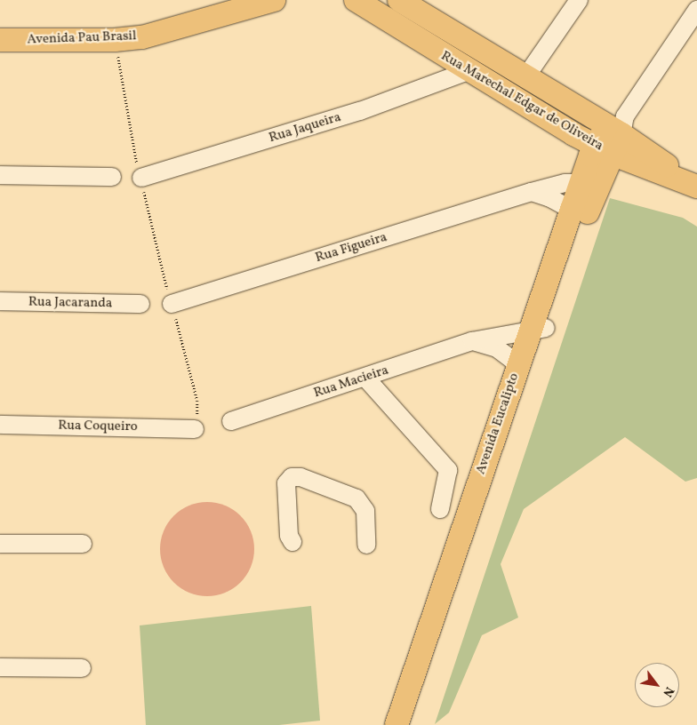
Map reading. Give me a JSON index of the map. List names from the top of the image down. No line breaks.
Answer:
{"streets":{"main road":["Avenida Pau Brasil","Rua Marechal Edgar de Oliveira","Avenida Eucalipto"],"street":["Rua Jaqueira","Rua Figueira","Rua Jacaranda","Rua Macieira","Rua Coqueiro"]},"crossings":[["Rua Marechal Edgar de Oliveira","Rua Jaqueira"],["Rua Marechal Edgar de Oliveira","Avenida Eucalipto"],["Rua Figueira","Avenida Eucalipto"],["Rua Macieira","Avenida Eucalipto"]],"north":"bottom right"}
